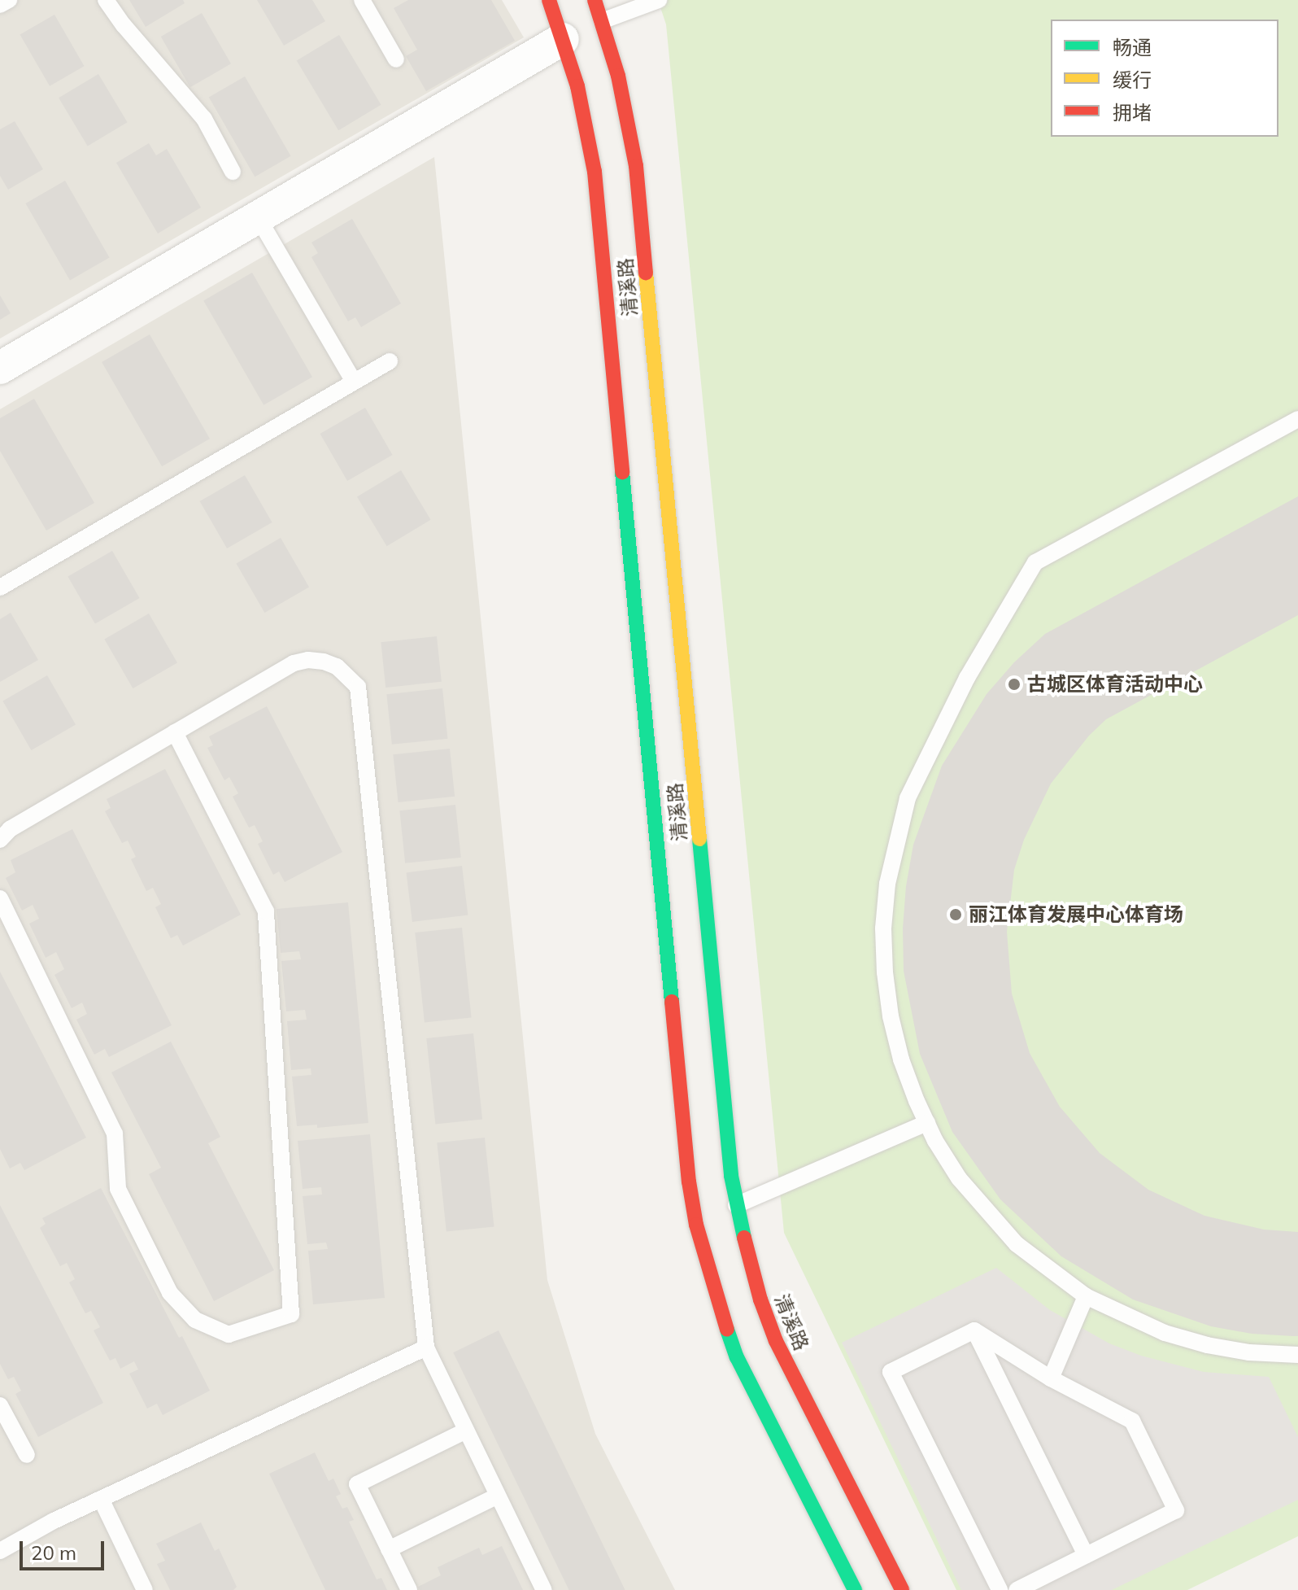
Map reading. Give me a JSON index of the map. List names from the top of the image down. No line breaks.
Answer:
{"streets":{"street":["清溪路"]},"places":["古城区体育活动中心","丽江体育发展中心体育场"],"legend":["畅通","缓行","拥堵"],"scale_bar":"20 m"}
